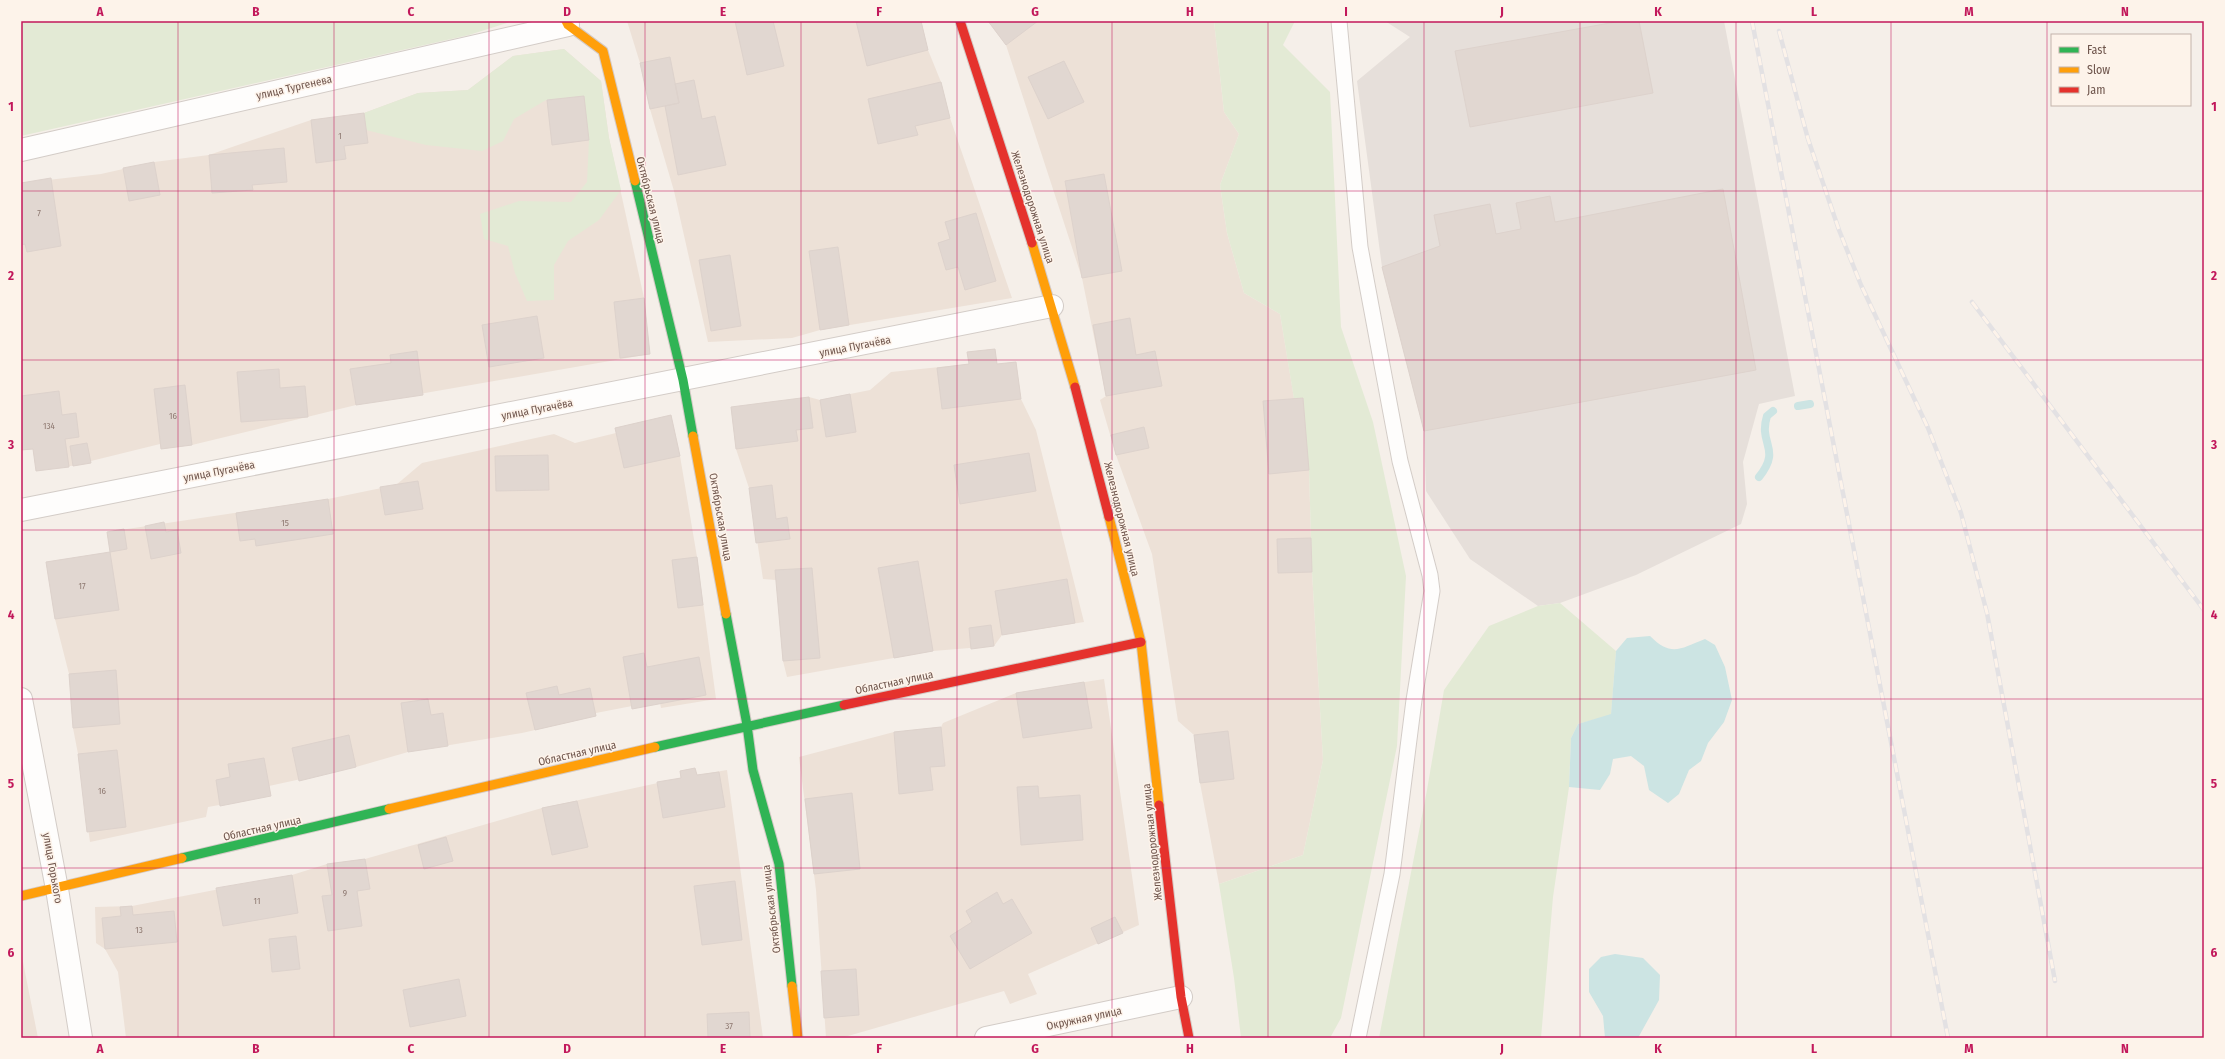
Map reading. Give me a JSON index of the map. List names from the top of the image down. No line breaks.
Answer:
{"streets":{"street":["улица Тургенева","Октябрьская улица","Железнодорожная улица","улица Пугачёва","Областная улица","улица Горького","Окружная улица"]},"crossings":[["улица Тургенева","Октябрьская улица"],["Октябрьская улица","улица Пугачёва"],["Октябрьская улица","Областная улица"],["Железнодорожная улица","улица Пугачёва"],["Железнодорожная улица","Областная улица"],["Железнодорожная улица","Окружная улица"],["Областная улица","улица Горького"]],"house_numbers":["1","7","16","134","15","17","16","9","11","13","37"],"legend":["Fast","Slow","Jam"],"grid":{"columns":["A","B","C","D","E","F","G","H","I","J","K","L","M","N"],"rows":["1","2","3","4","5","6"]}}
